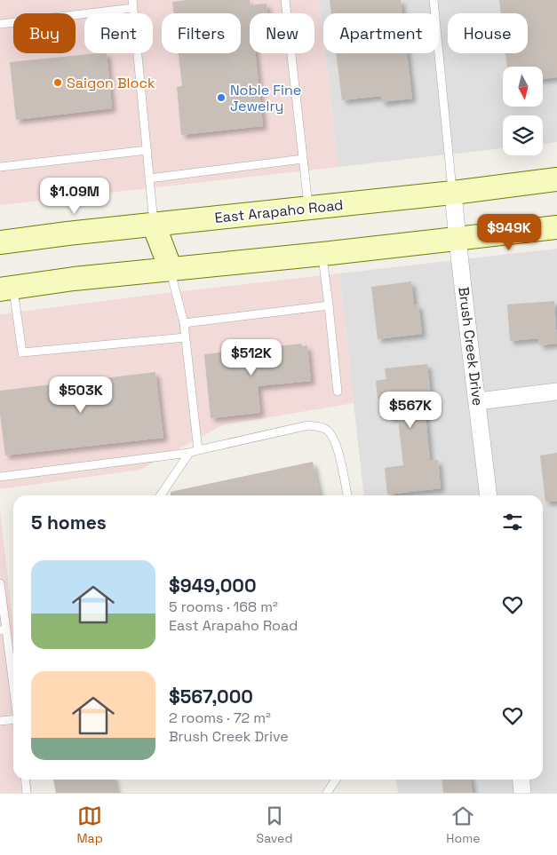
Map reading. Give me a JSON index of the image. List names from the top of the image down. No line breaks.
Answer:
{"streets":{"main road":["East Arapaho Road"],"street":["Brush Creek Drive"]},"crossings":[["East Arapaho Road","Brush Creek Drive"]],"places":["Saigon Block","Noble Fine Jewelry"],"north":"bottom","page":{"chip":["Buy","Rent","Filters","New","Apartment","House"],"price":["$1.09M","$949K","$512K","$503K","$567K"],"heading":"5 homes","list":[{"name":"$949,000","note":"5 rooms · 168 m² · East Arapaho Road"},{"name":"$567,000","note":"2 rooms · 72 m² · Brush Creek Drive"}],"tabs":["Map","Saved","Home"]}}
